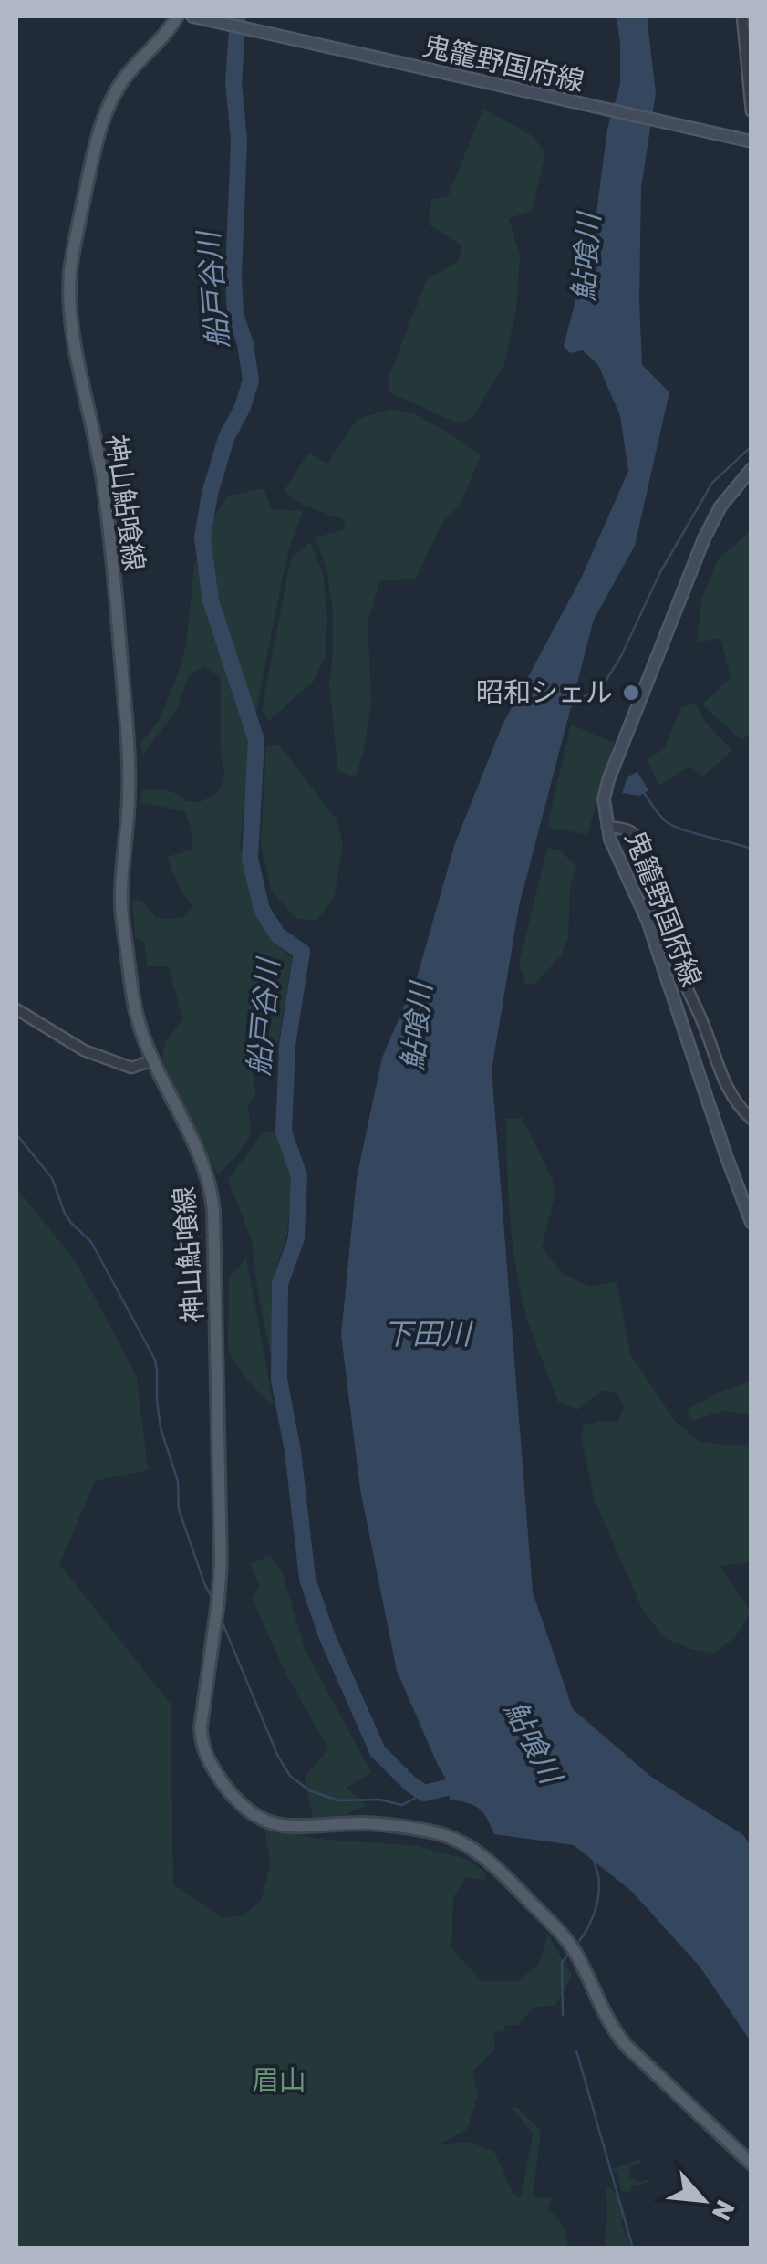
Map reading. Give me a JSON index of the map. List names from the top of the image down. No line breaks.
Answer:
{"streets":{"main road":["鬼籠野国府線","神山鮎喰線"]},"water":["鮎喰川","船戸谷川","下田川"],"parks":["眉山"],"places":["昭和シェル"],"north":"bottom right"}
